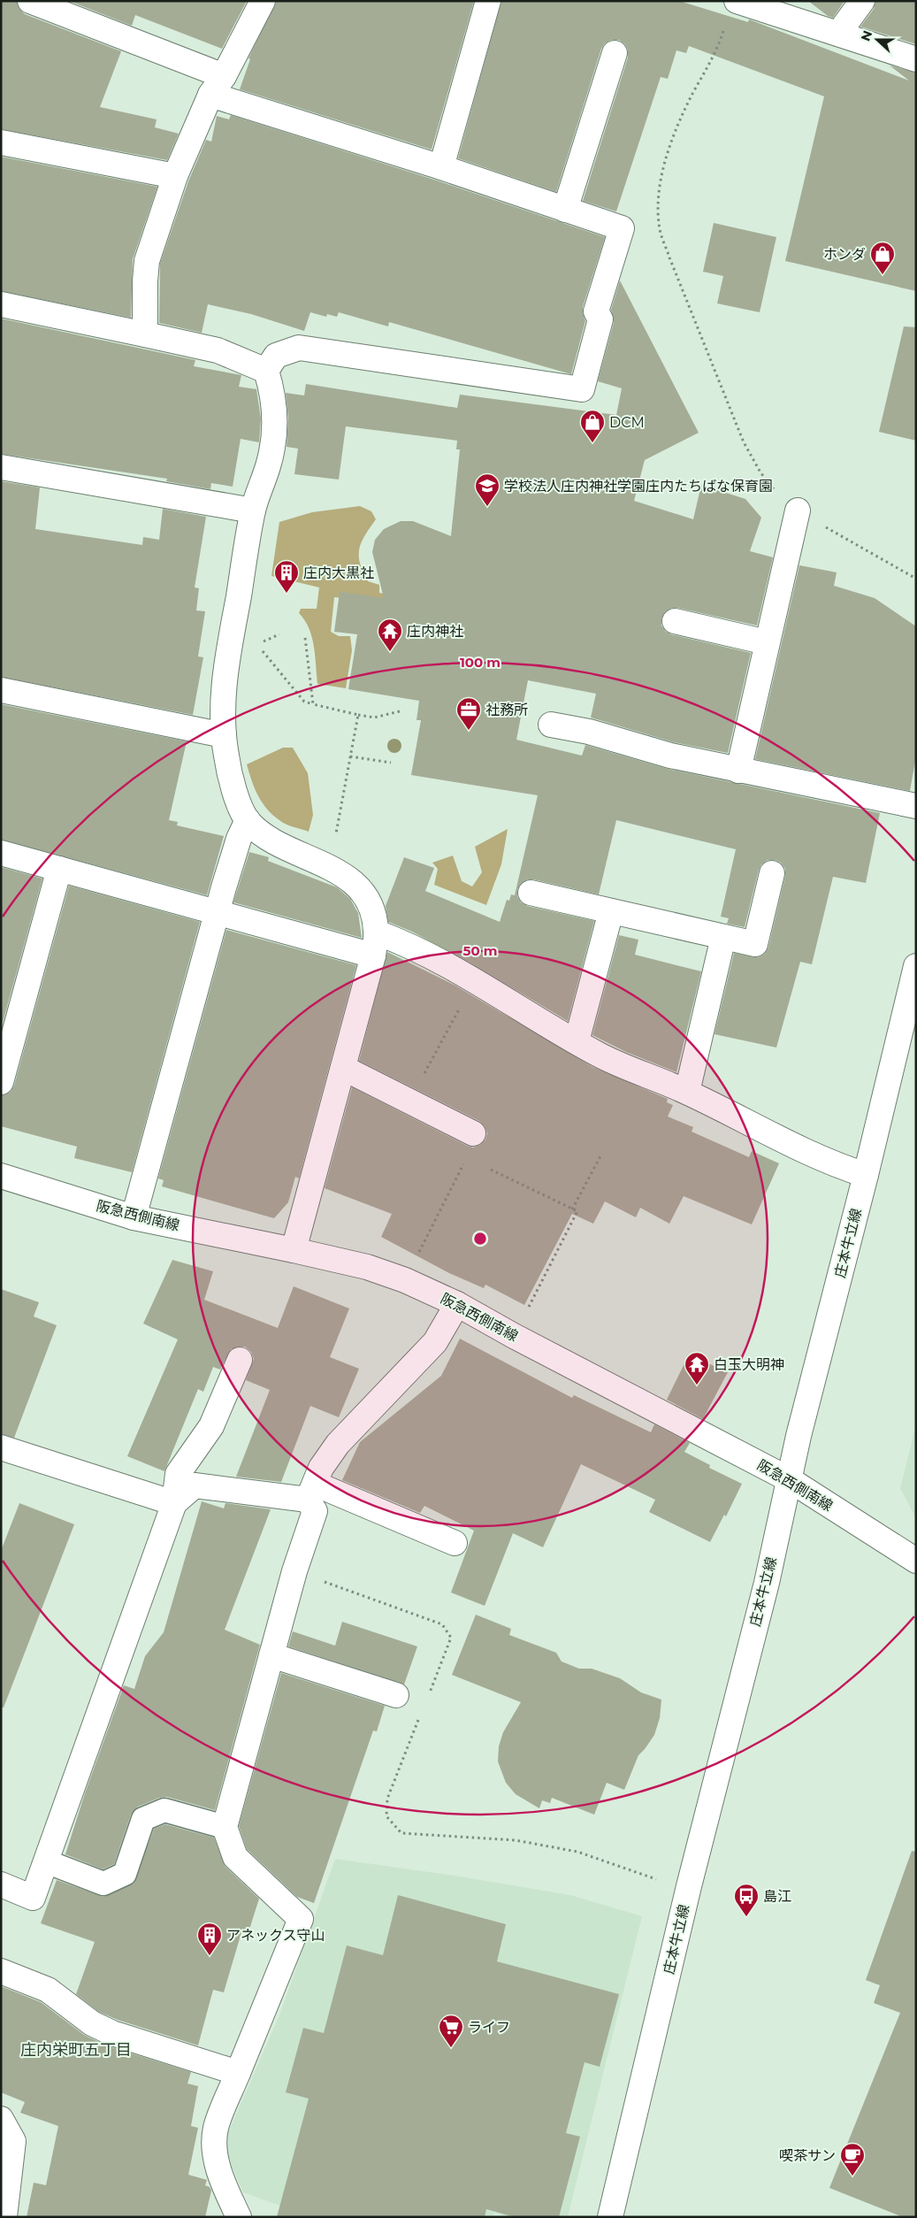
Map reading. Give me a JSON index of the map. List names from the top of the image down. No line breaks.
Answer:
{"streets":{"street":["阪急西側南線","庄本牛立線"]},"crossings":[["阪急西側南線","庄本牛立線"]],"districts":["庄内栄町五丁目"],"places":{"shop":["ホンダ","DCM"],"school or university":["学校法人庄内神社学園庄内たちばな保育園"],"building":["庄内大黒社","アネックス守山"],"temple":["庄内神社","白玉大明神"],"office":["社務所"],"bus stop":["島江"],"supermarket":["ライフ"],"cafe":["喫茶サン"]},"north":"left","rings":["100 m","50 m"]}
